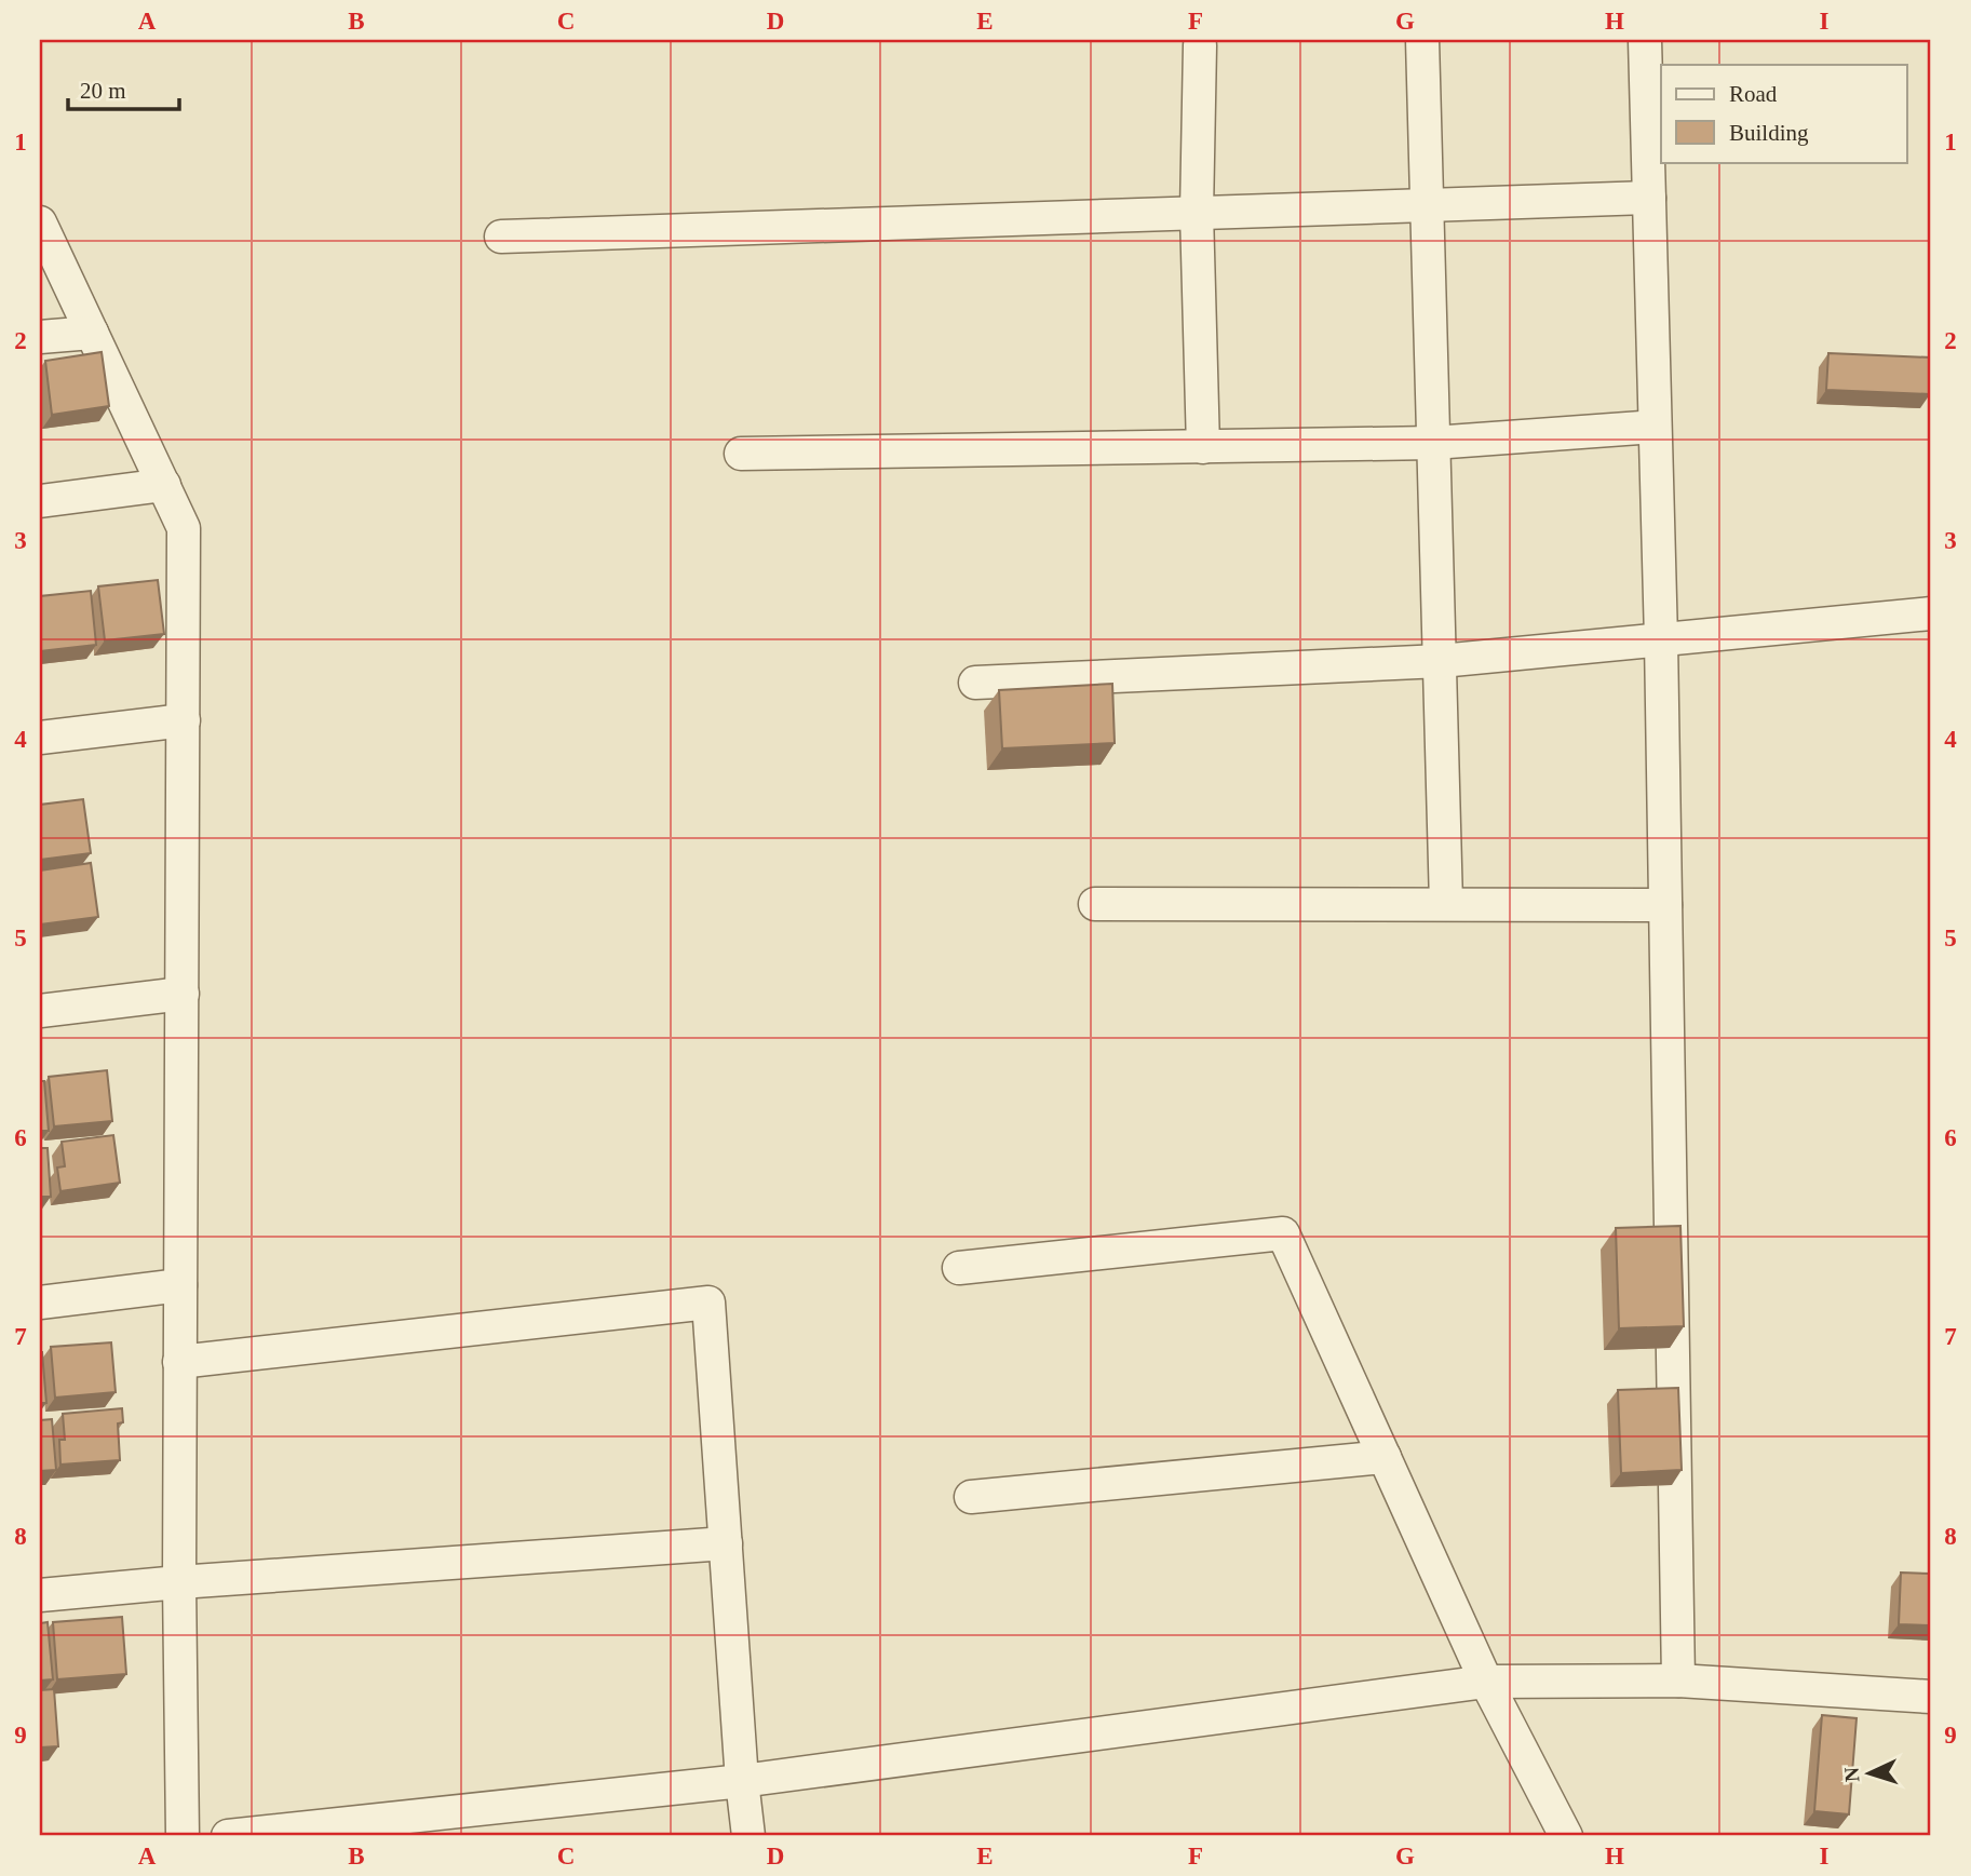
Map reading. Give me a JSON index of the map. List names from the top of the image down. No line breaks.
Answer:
{"legend":["Road","Building"],"scale_bar":"20 m","north":"left","grid":{"columns":["A","B","C","D","E","F","G","H","I"],"rows":["1","2","3","4","5","6","7","8","9"]}}
